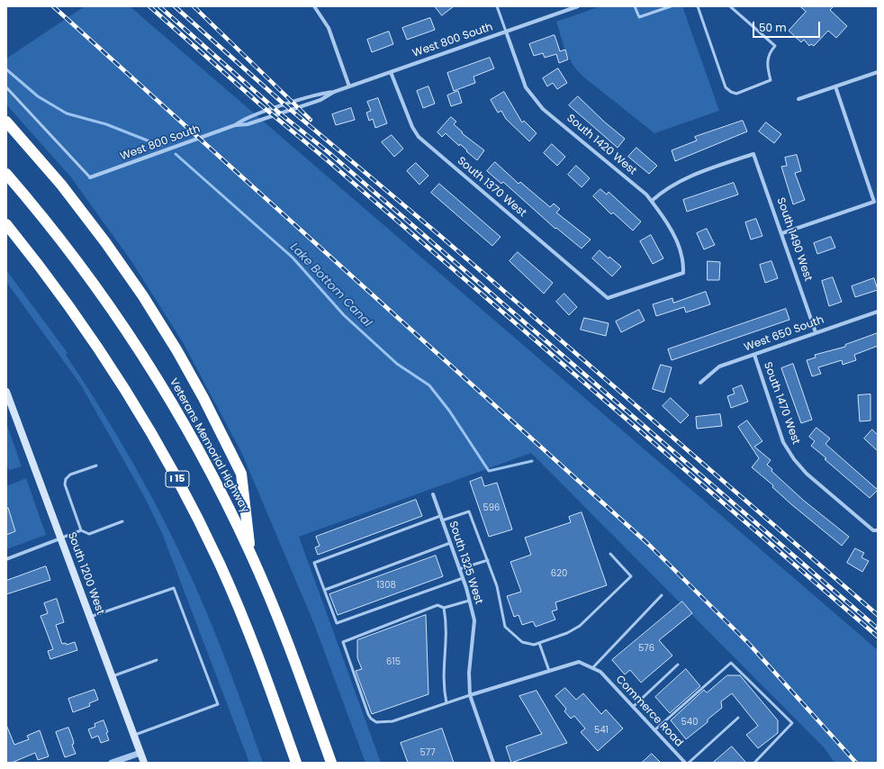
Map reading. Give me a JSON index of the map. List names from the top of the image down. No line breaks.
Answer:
{"streets":{"highway":["Veterans Memorial Highway","I 15"],"main road":["South 1200 West"],"street":["West 800 South","South 1420 West","South 1370 West","South 1490 West","West 650 South","South 1470 West","South 1325 West","Commerce Road"]},"crossings":[["West 800 South","South 1420 West"],["West 800 South","South 1370 West"],["South 1420 West","South 1370 West"],["South 1420 West","South 1490 West"],["South 1490 West","West 650 South"],["West 650 South","South 1470 West"]],"water":["Lake Bottom Canal"],"house_numbers":["596","620","1308","576","615","540","541","577"],"scale_bar":"50 m"}
